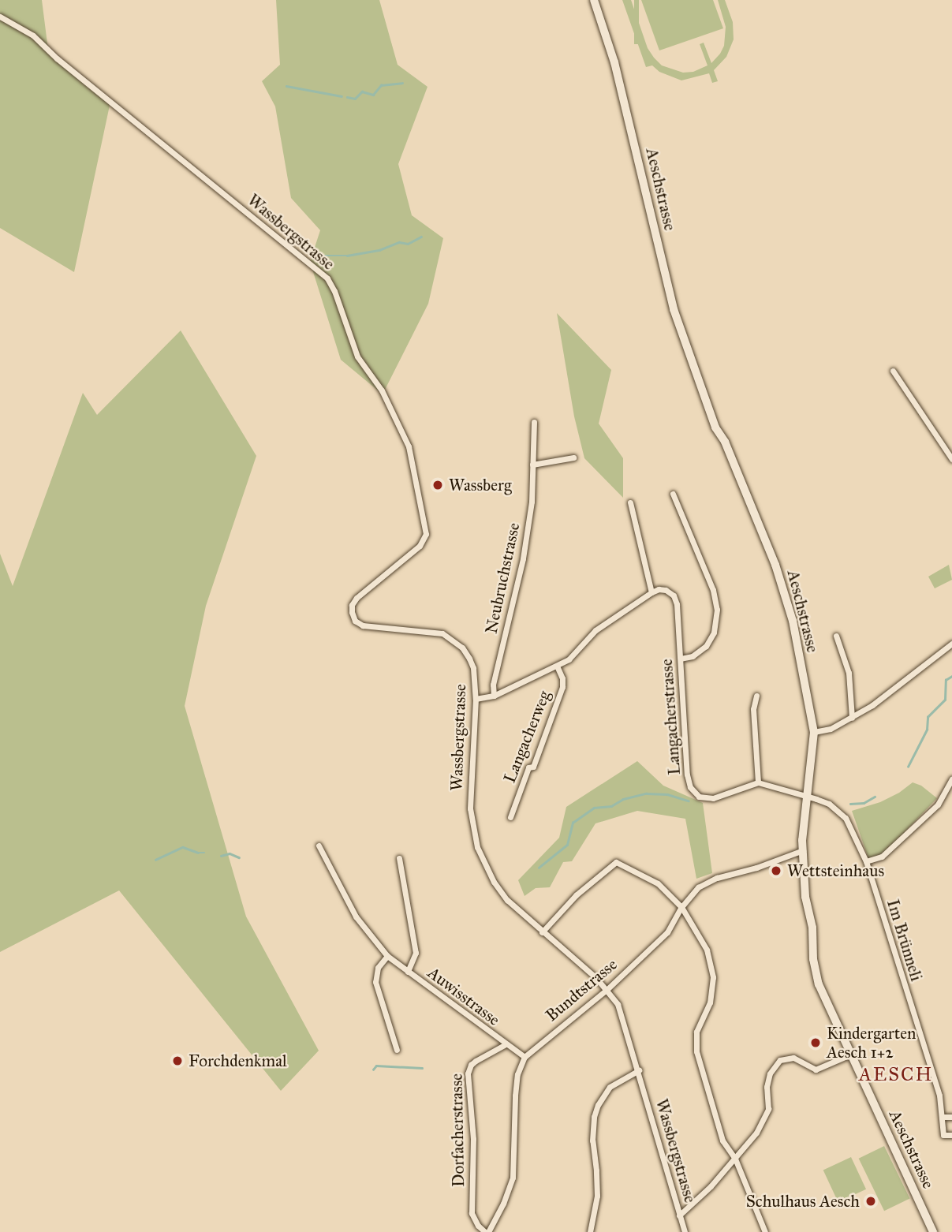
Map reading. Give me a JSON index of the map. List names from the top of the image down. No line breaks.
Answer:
{"streets":{"main road":["Aeschstrasse"],"street":["Wassbergstrasse","Neubruchstrasse","Langacherstrasse","Langacherweg","Im Brünneli","Bundtstrasse","Auwisstrasse","Dorfacherstrasse"]},"crossings":[["Aeschstrasse","Im Brünneli"],["Aeschstrasse","Bundtstrasse"],["Wassbergstrasse","Bundtstrasse"],["Bundtstrasse","Auwisstrasse"],["Auwisstrasse","Dorfacherstrasse"]],"districts":["AESCH"],"places":["Wassberg","Wettsteinhaus","Kindergarten Aesch 1+2","Forchdenkmal","Schulhaus Aesch"]}
